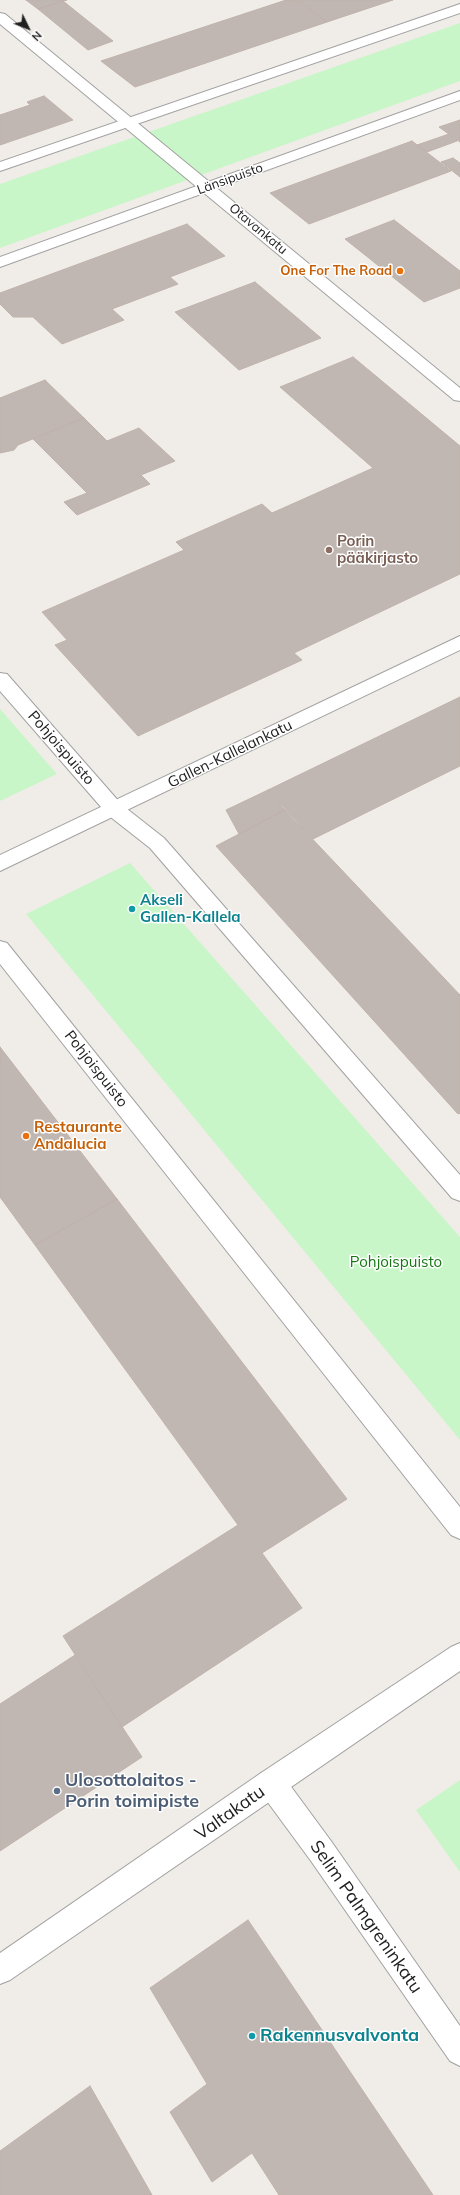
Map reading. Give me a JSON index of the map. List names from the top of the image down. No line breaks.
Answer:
{"streets":{"street":["Länsipuisto","Otavankatu","Pohjoispuisto","Gallen-Kallelankatu","Valtakatu","Selim Palmgreninkatu"]},"crossings":[["Länsipuisto","Otavankatu"],["Pohjoispuisto","Gallen-Kallelankatu"],["Valtakatu","Selim Palmgreninkatu"]],"parks":["Pohjoispuisto"],"places":["One For The Road","Porin pääkirjasto","Akseli Gallen-Kallela","Restaurante Andalucia","Ulosottolaitos - Porin toimipiste","Rakennusvalvonta"],"north":"bottom right"}
